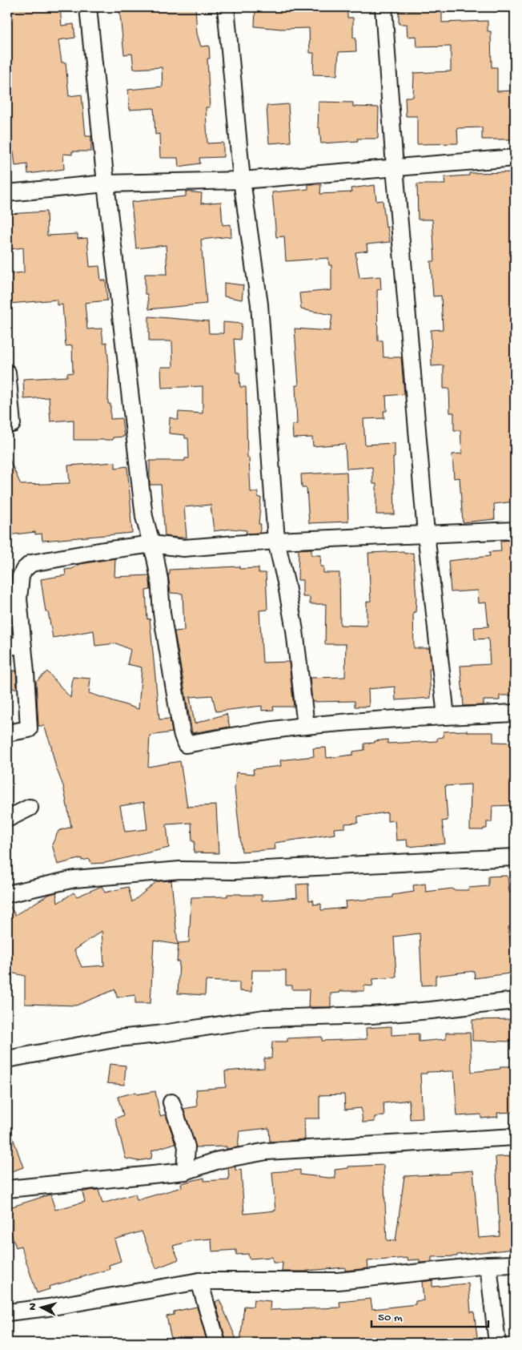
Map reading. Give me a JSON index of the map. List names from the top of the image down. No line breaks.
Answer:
{"scale_bar":"50 m","north":"left"}
